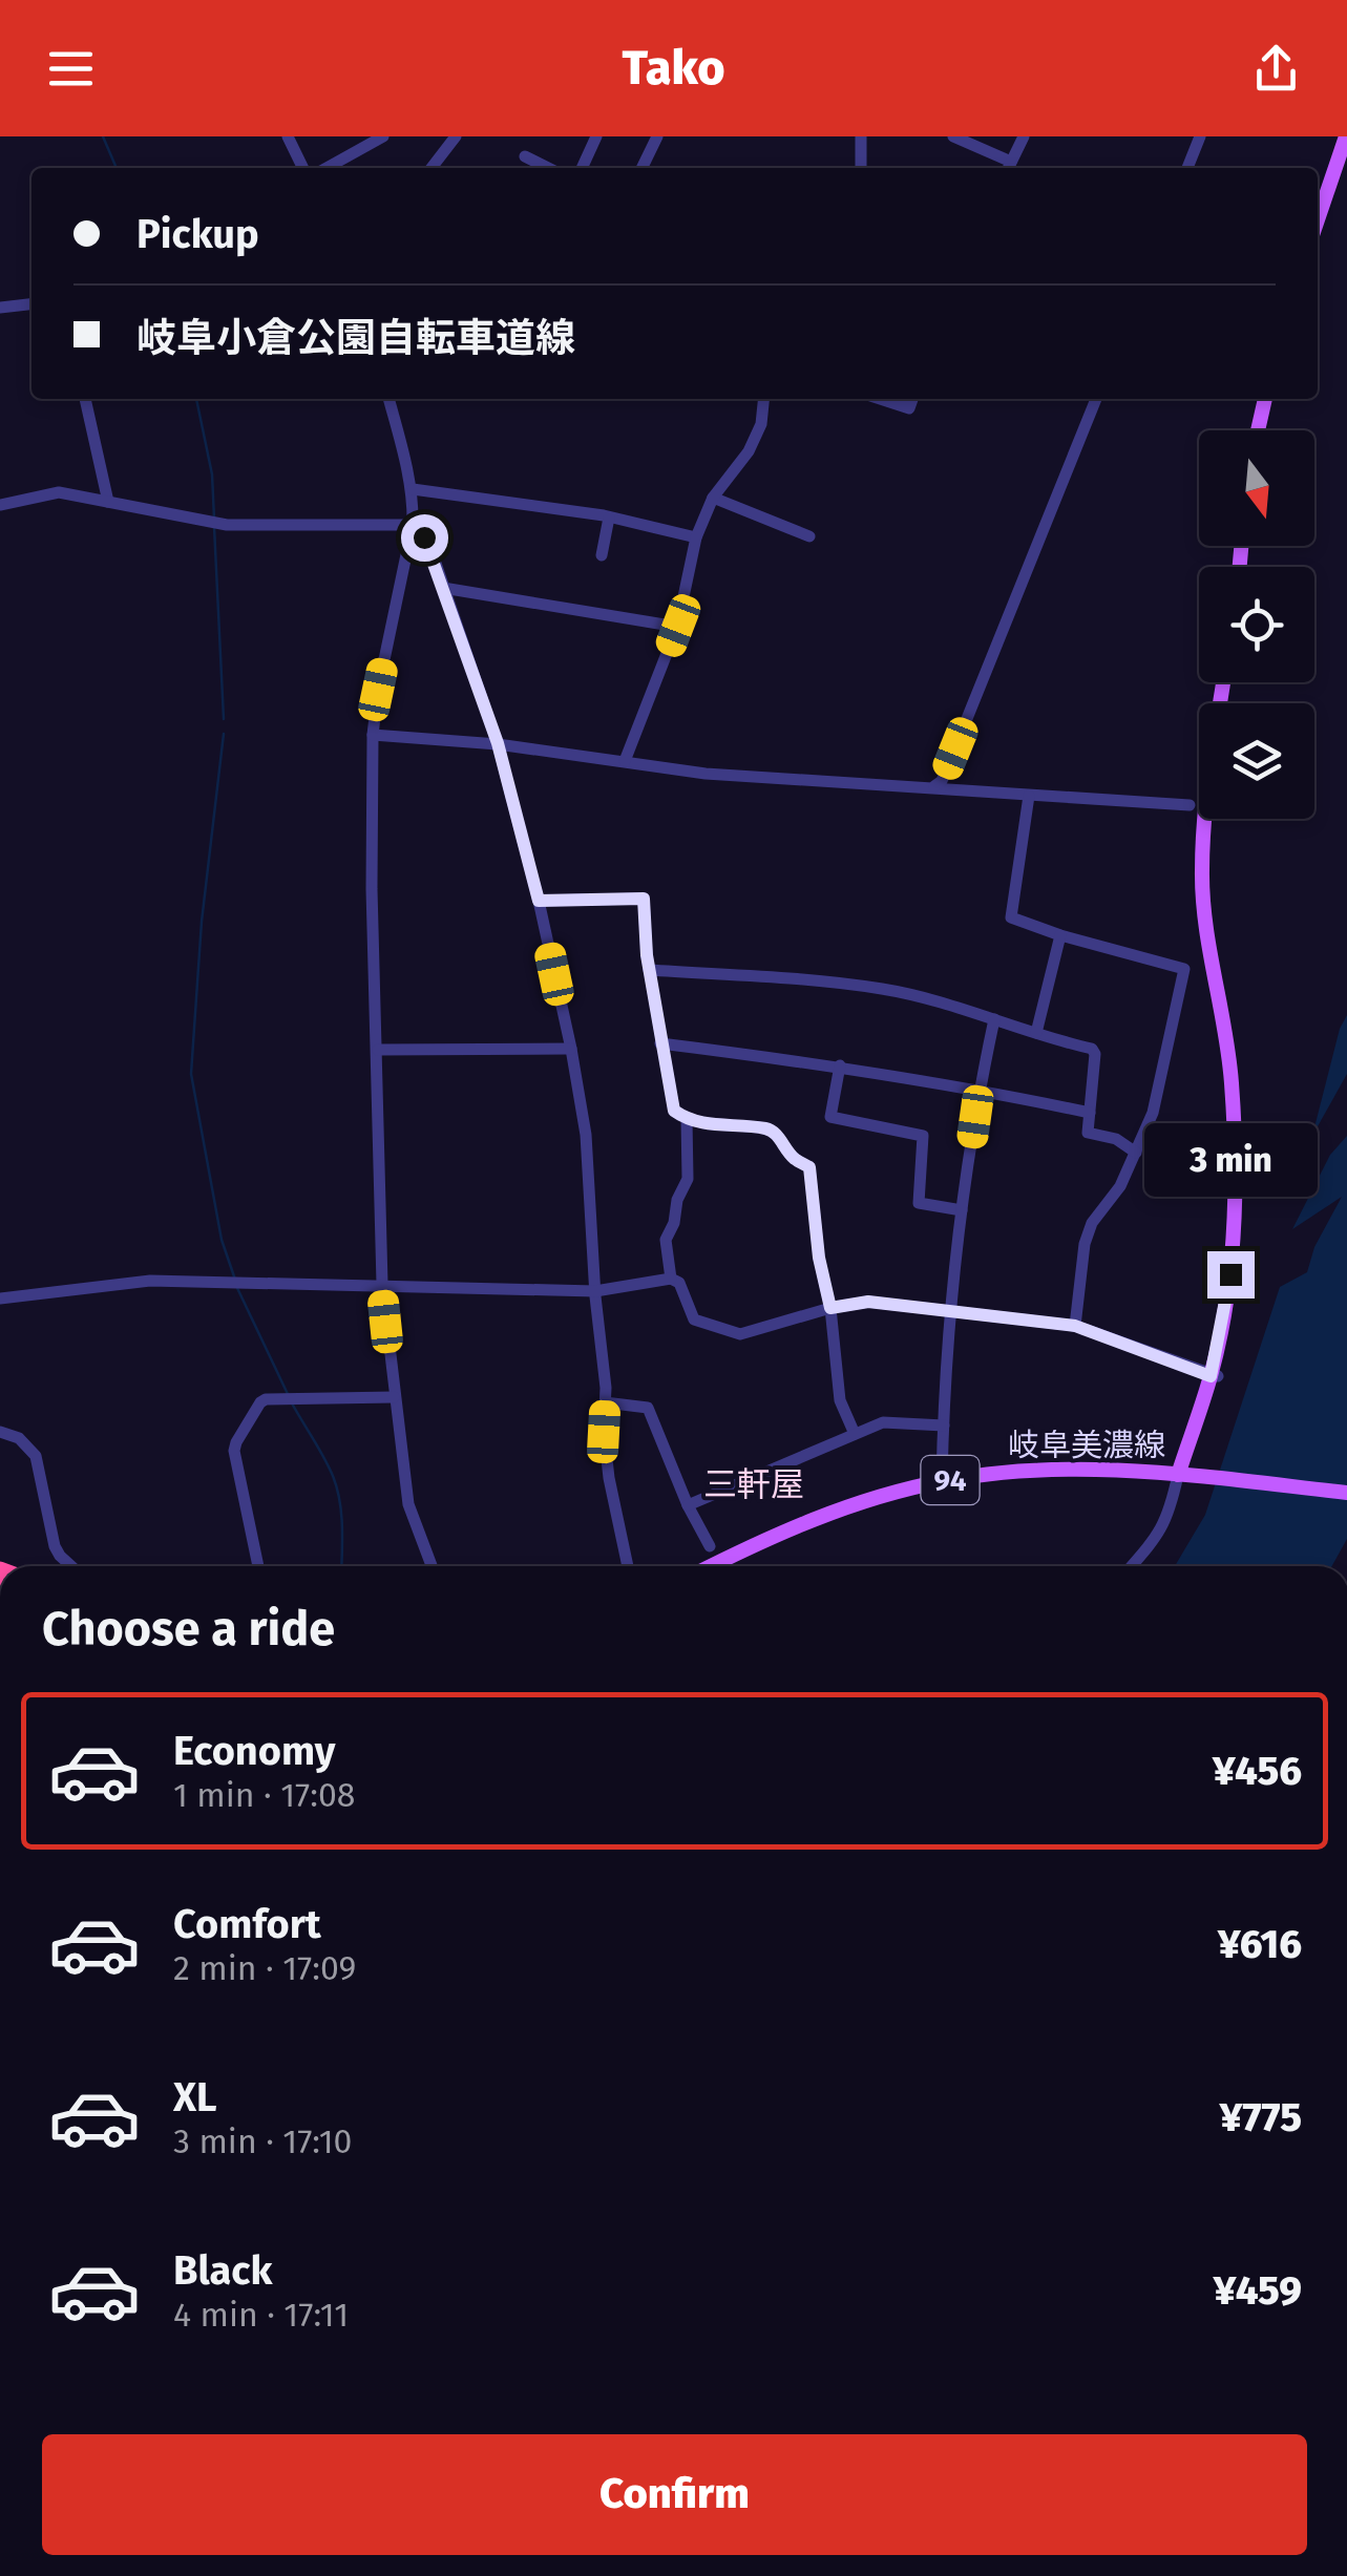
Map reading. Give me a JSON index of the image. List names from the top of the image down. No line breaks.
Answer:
{"streets":{"main road":["岐阜美濃線","94"]},"districts":["三軒屋"],"north":"bottom","page":{"header":"Tako","banner":["Pickup","岐阜小倉公園自転車道線"],"bubble":"3 min","heading":"Choose a ride","list":[{"name":"Economy","note":"1 min · 17:08","value":"¥456"},{"name":"Comfort","note":"2 min · 17:09","value":"¥616"},{"name":"XL","note":"3 min · 17:10","value":"¥775"},{"name":"Black","note":"4 min · 17:11","value":"¥459"}],"buttons":"Confirm"}}
